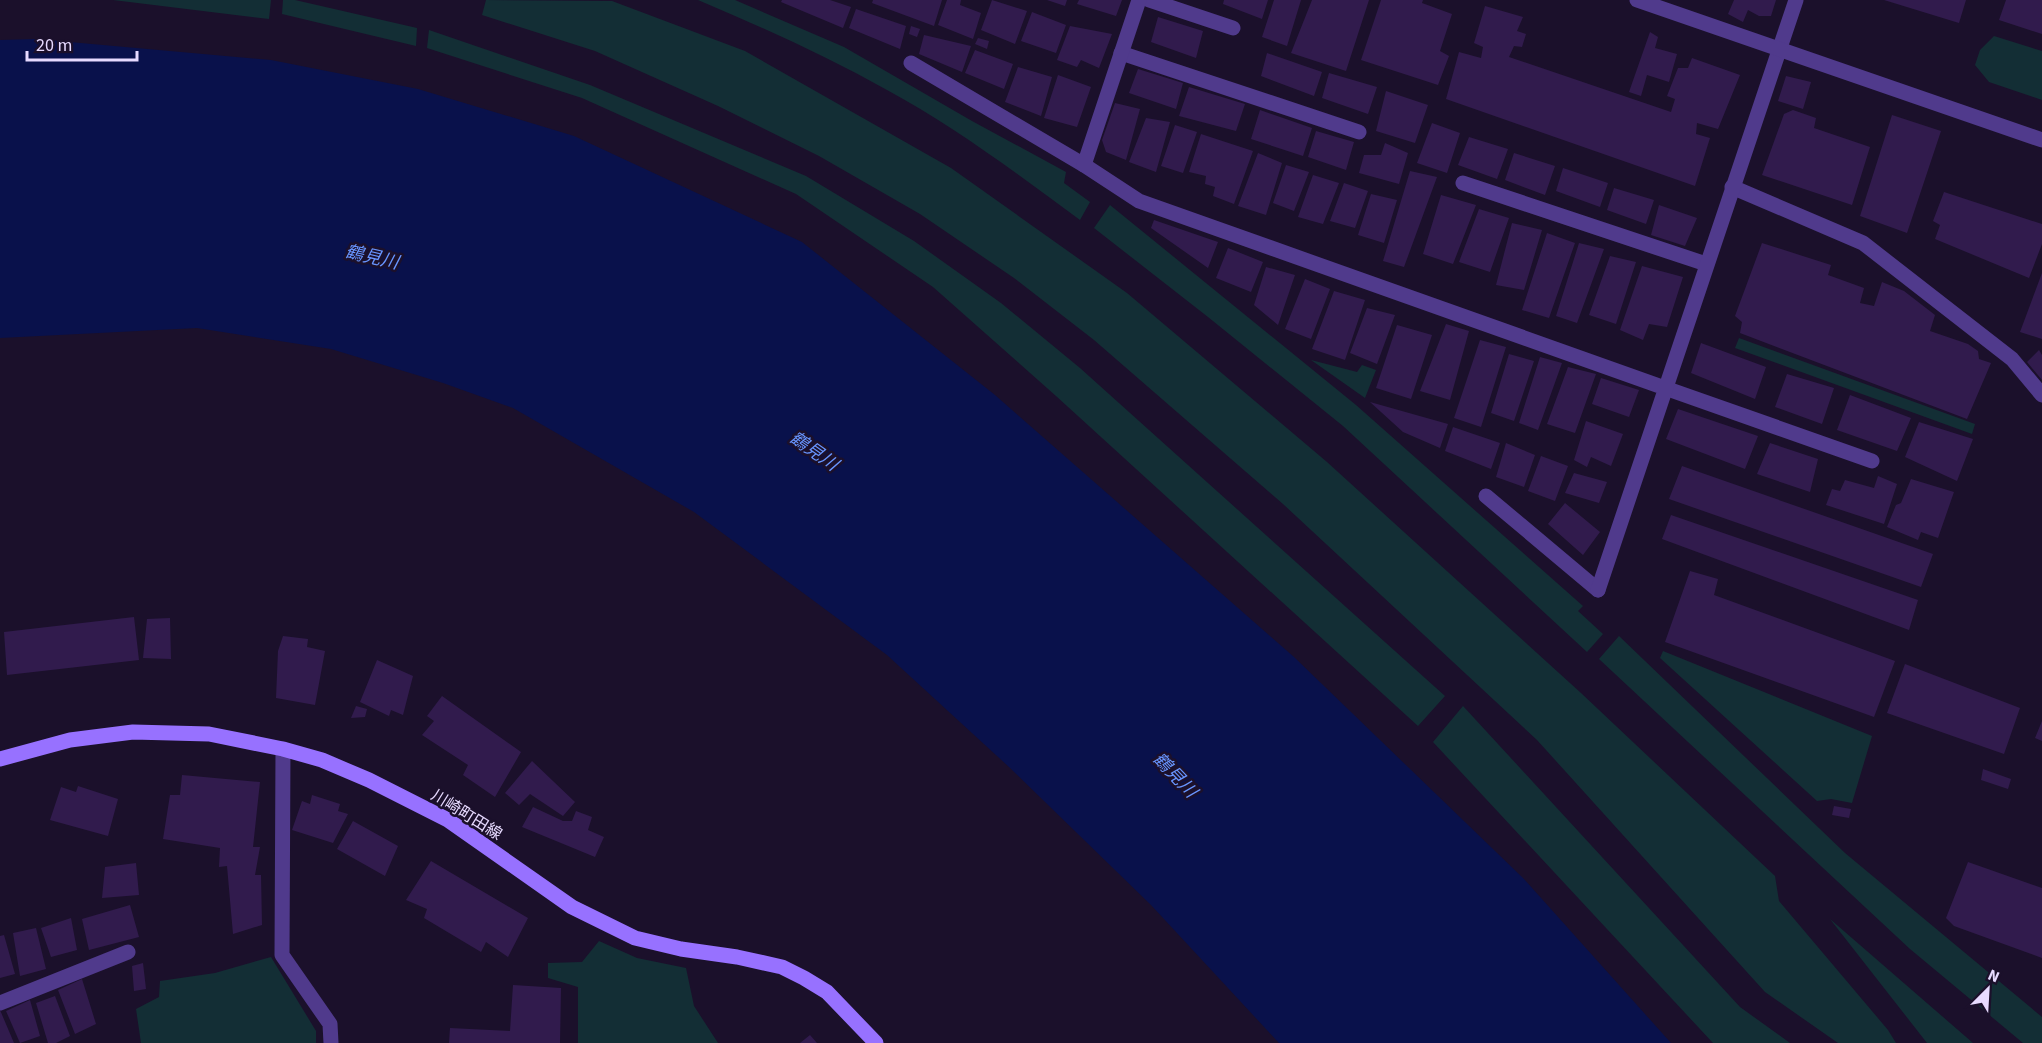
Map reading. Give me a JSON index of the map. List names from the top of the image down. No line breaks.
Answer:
{"streets":{"main road":["川崎町田線"]},"water":["鶴見川"],"scale_bar":"20 m","north":"top right"}
